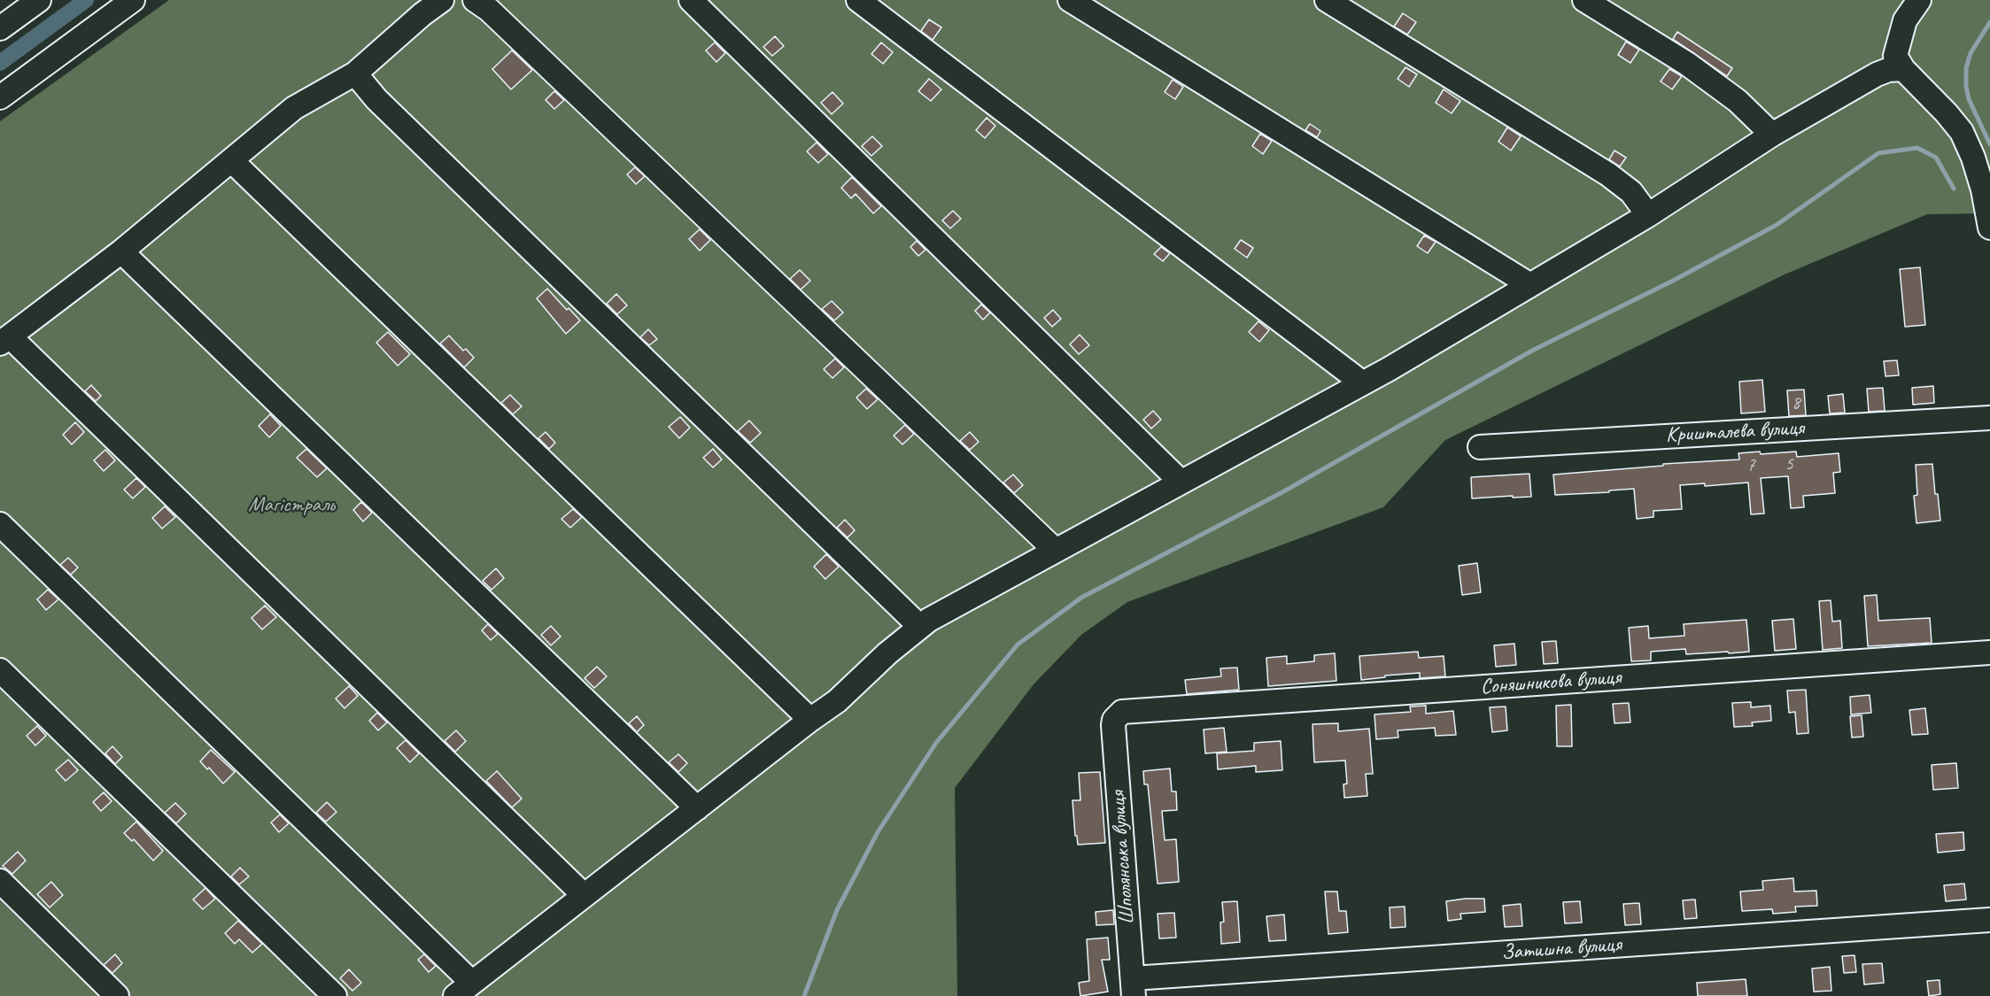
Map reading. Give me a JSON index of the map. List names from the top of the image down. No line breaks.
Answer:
{"streets":{"street":["Кришталева вулиця","Соняшникова вулиця","Шполянська вулиця","Затишна вулиця"]},"crossings":[["Соняшникова вулиця","Шполянська вулиця"],["Шполянська вулиця","Затишна вулиця"]],"parks":["Магістраль"],"house_numbers":["8","5","7"]}
